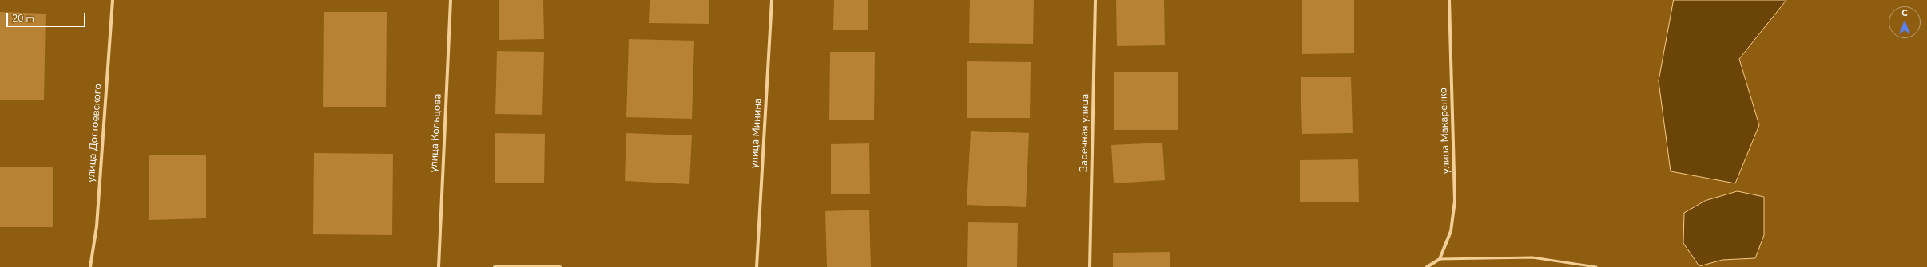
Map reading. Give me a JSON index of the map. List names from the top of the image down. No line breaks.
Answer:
{"streets":{"street":["улица Макаренко","улица Достоевского","улица Кольцова","улица Минина","Заречная улица"]},"scale_bar":"20 m","north":"top"}
